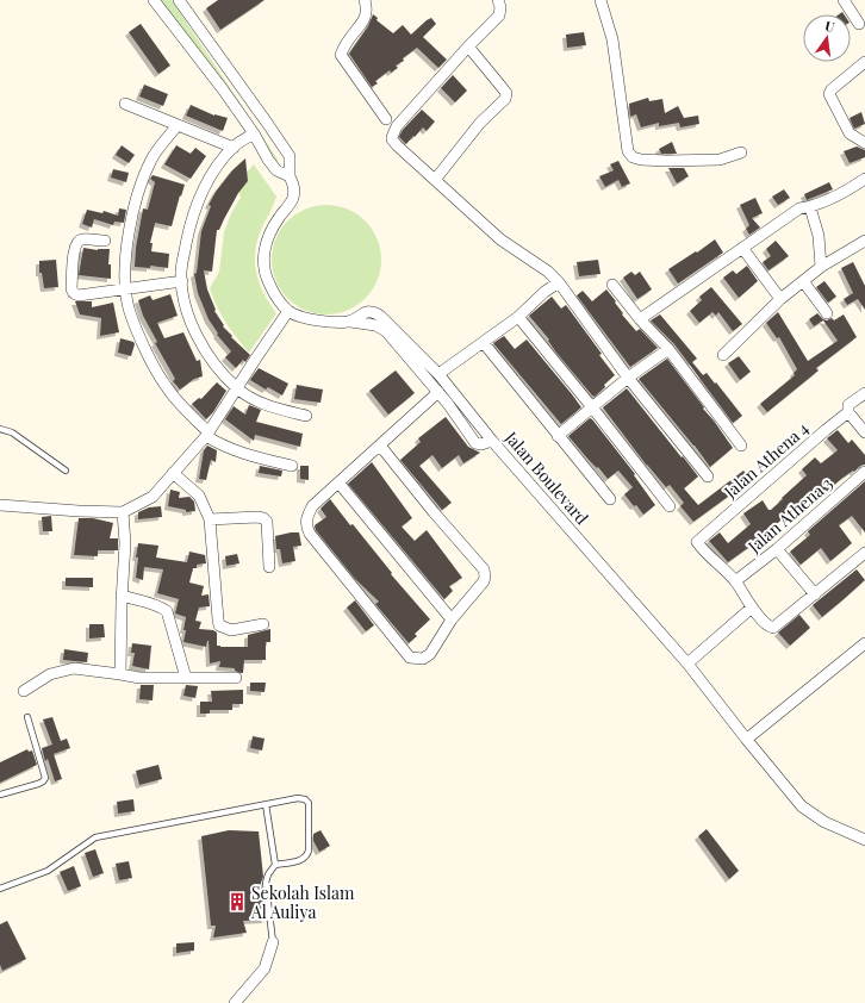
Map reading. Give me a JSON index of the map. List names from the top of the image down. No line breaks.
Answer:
{"streets":{"street":["Jalan Athena 4","Jalan Boulevard","Jalan Athena 3"]},"crossings":[["Jalan Athena 4","Jalan Athena 3"]],"places":{"building":["Sekolah Islam Al Auliya"]},"north":"top"}
